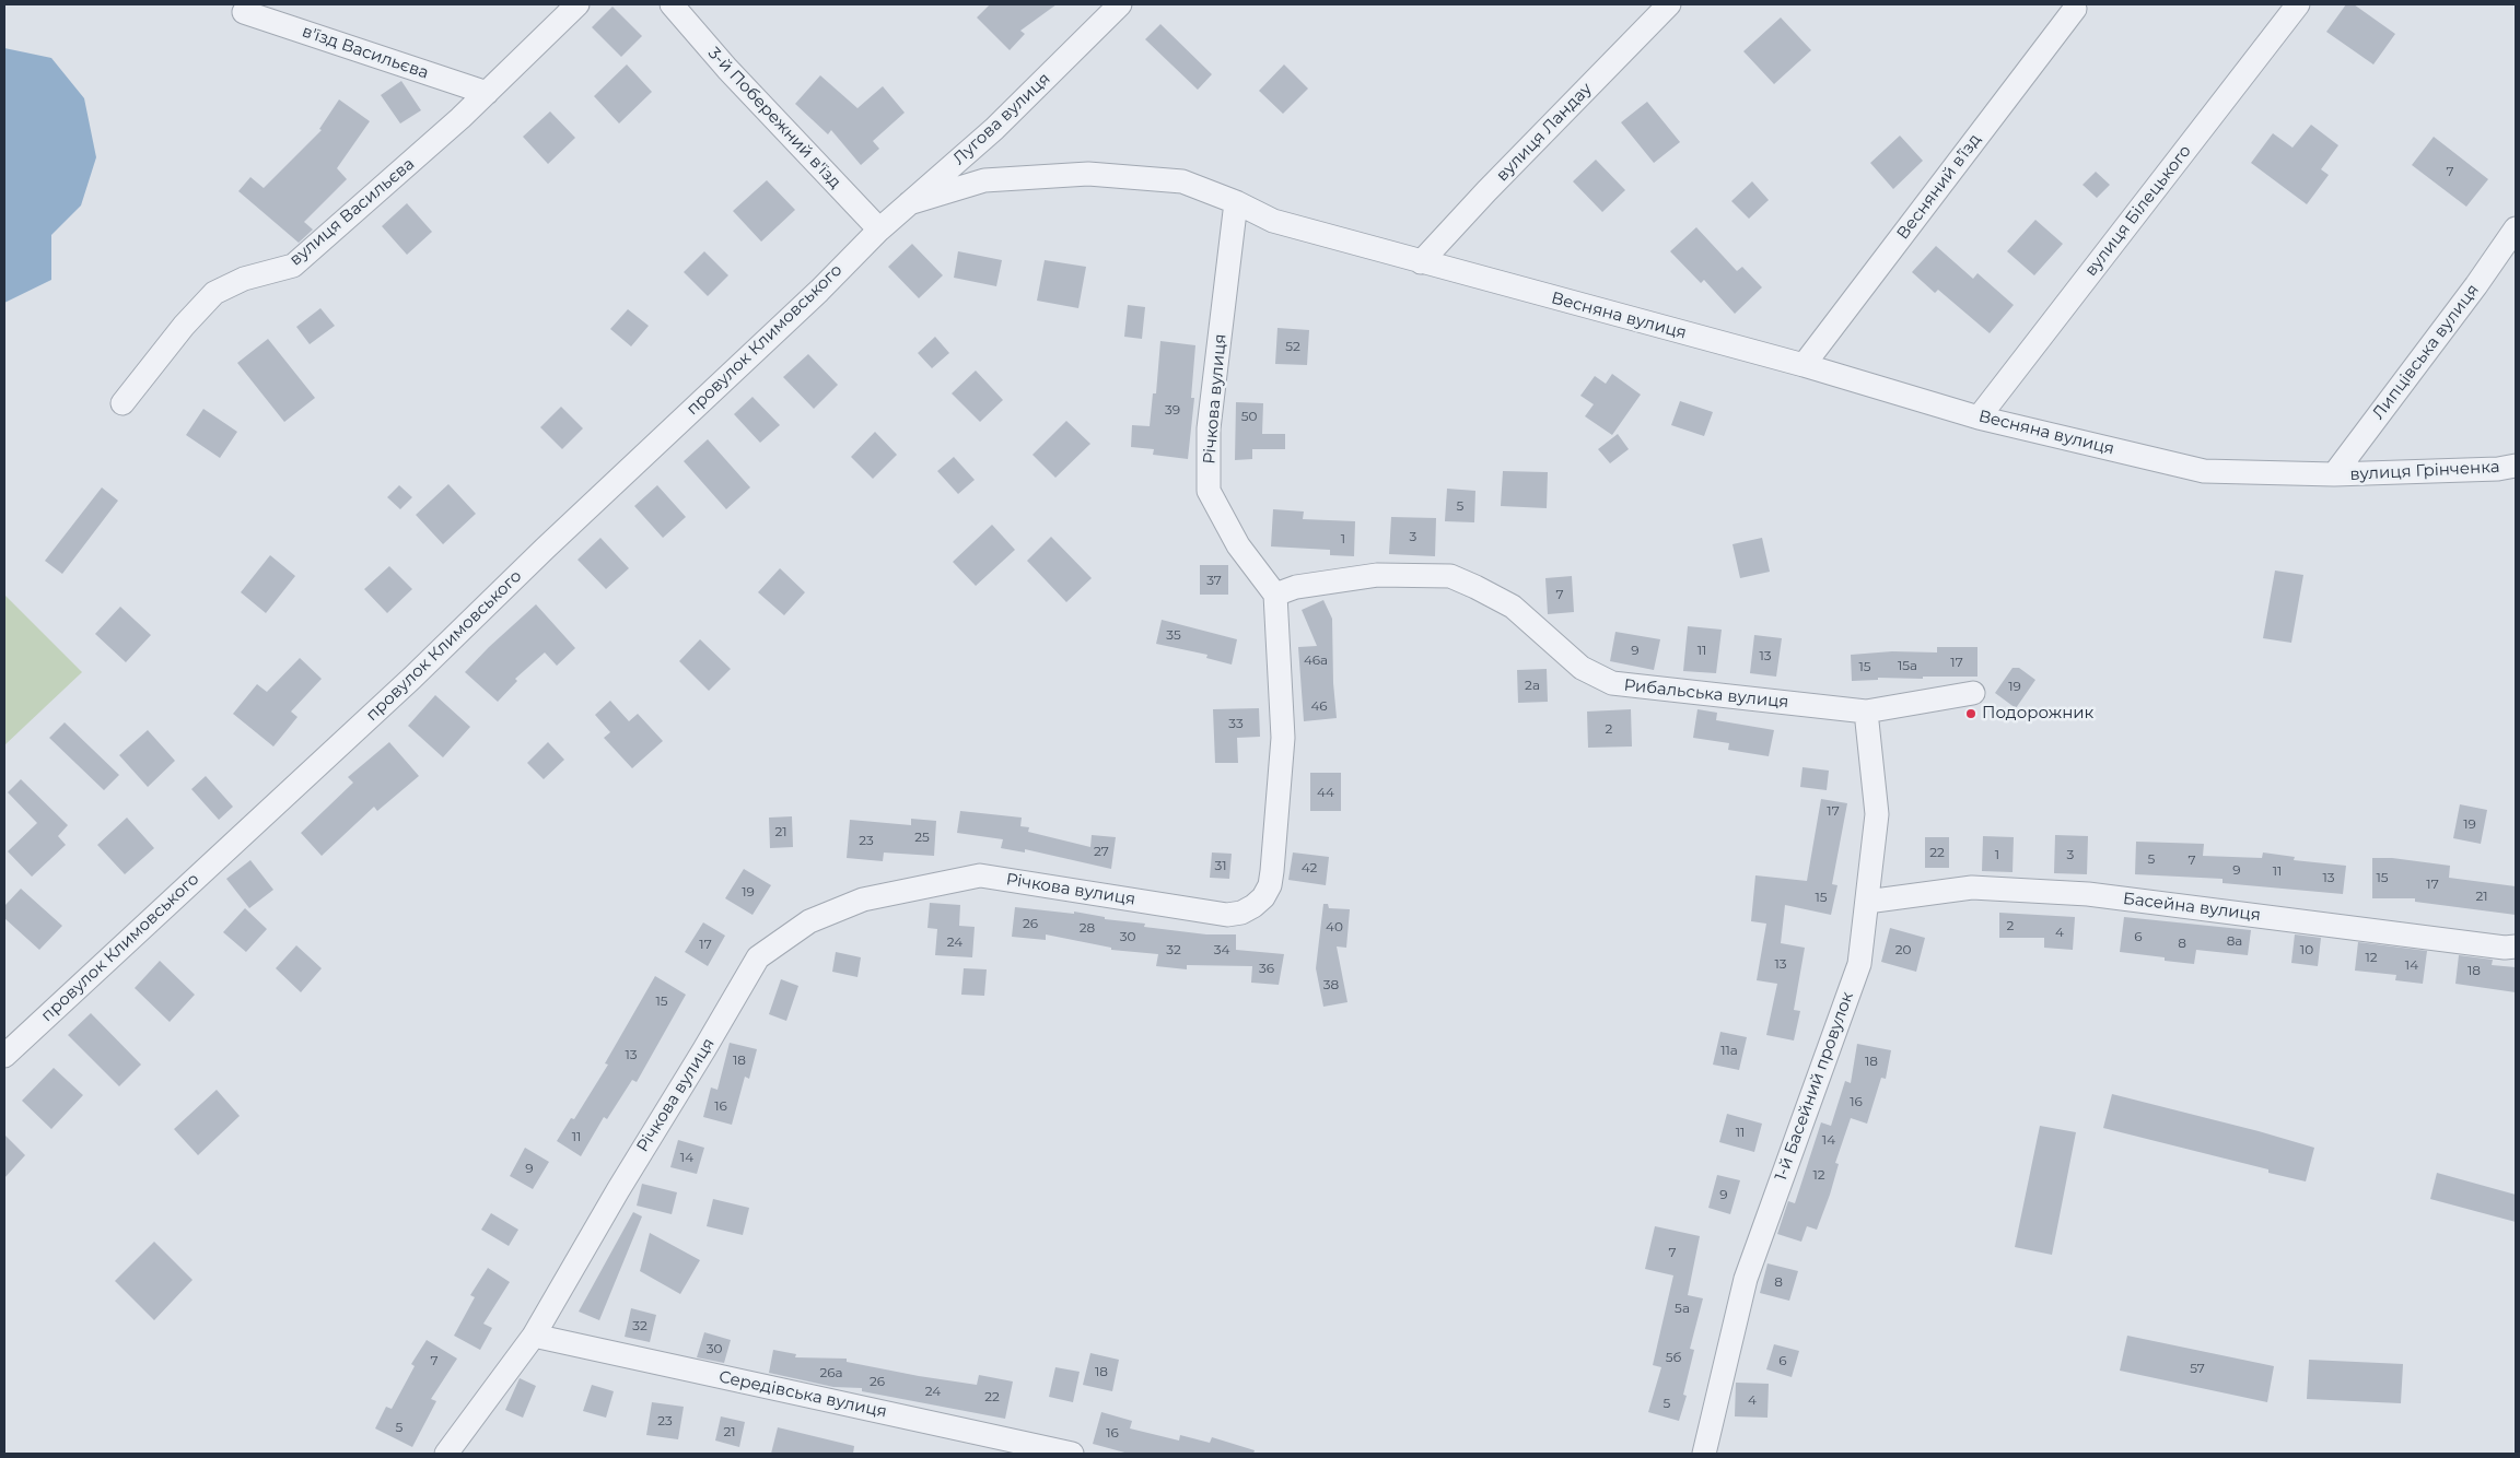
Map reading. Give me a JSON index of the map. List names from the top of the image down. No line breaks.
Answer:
{"streets":{"street":["в'їзд Васильєва","3-й Побережний в'їзд","Лугова вулиця","вулиця Ландау","Весняний вʼїзд","вулиця Білецького","вулиця Васильєва","Весняна вулиця","провулок Климовського","Липцівська вулиця","Річкова вулиця","вулиця Грінченка","Рибальська вулиця","Басейна вулиця","1-й Басейний провулок","Середівська вулиця"]},"crossings":[["в'їзд Васильєва","вулиця Васильєва"],["3-й Побережний в'їзд","Лугова вулиця"],["3-й Побережний в'їзд","провулок Климовського"],["Лугова вулиця","Весняна вулиця"],["Лугова вулиця","провулок Климовського"],["вулиця Ландау","Весняна вулиця"],["Весняний вʼїзд","Весняна вулиця"],["вулиця Білецького","Весняна вулиця"],["Весняна вулиця","Липцівська вулиця"],["Весняна вулиця","Річкова вулиця"],["Весняна вулиця","вулиця Грінченка"],["Липцівська вулиця","вулиця Грінченка"],["Річкова вулиця","Рибальська вулиця"],["Річкова вулиця","Середівська вулиця"],["Рибальська вулиця","1-й Басейний провулок"],["Басейна вулиця","1-й Басейний провулок"]],"places":["Подорожник"],"house_numbers":["7","52","39","50","5","3","1","37","7","35","9","11","13","46а","17","15а","15","2а","19","46","33","2","44","17","19","21","25","23","27","22","1","3","5","7","31","42","9","11","13","15","17","19","21","15","26","2","40","28","4","30","6","8а","24","8","17","32","34","20","10","12","13","14","36","18","38","15","11а","13","18","18","16","16","11","11","14","14","9","12","9","7","8","5а","32","30","5б","7","6","57","18","26а","26","24","22","4","5","23","5","21","16"]}
